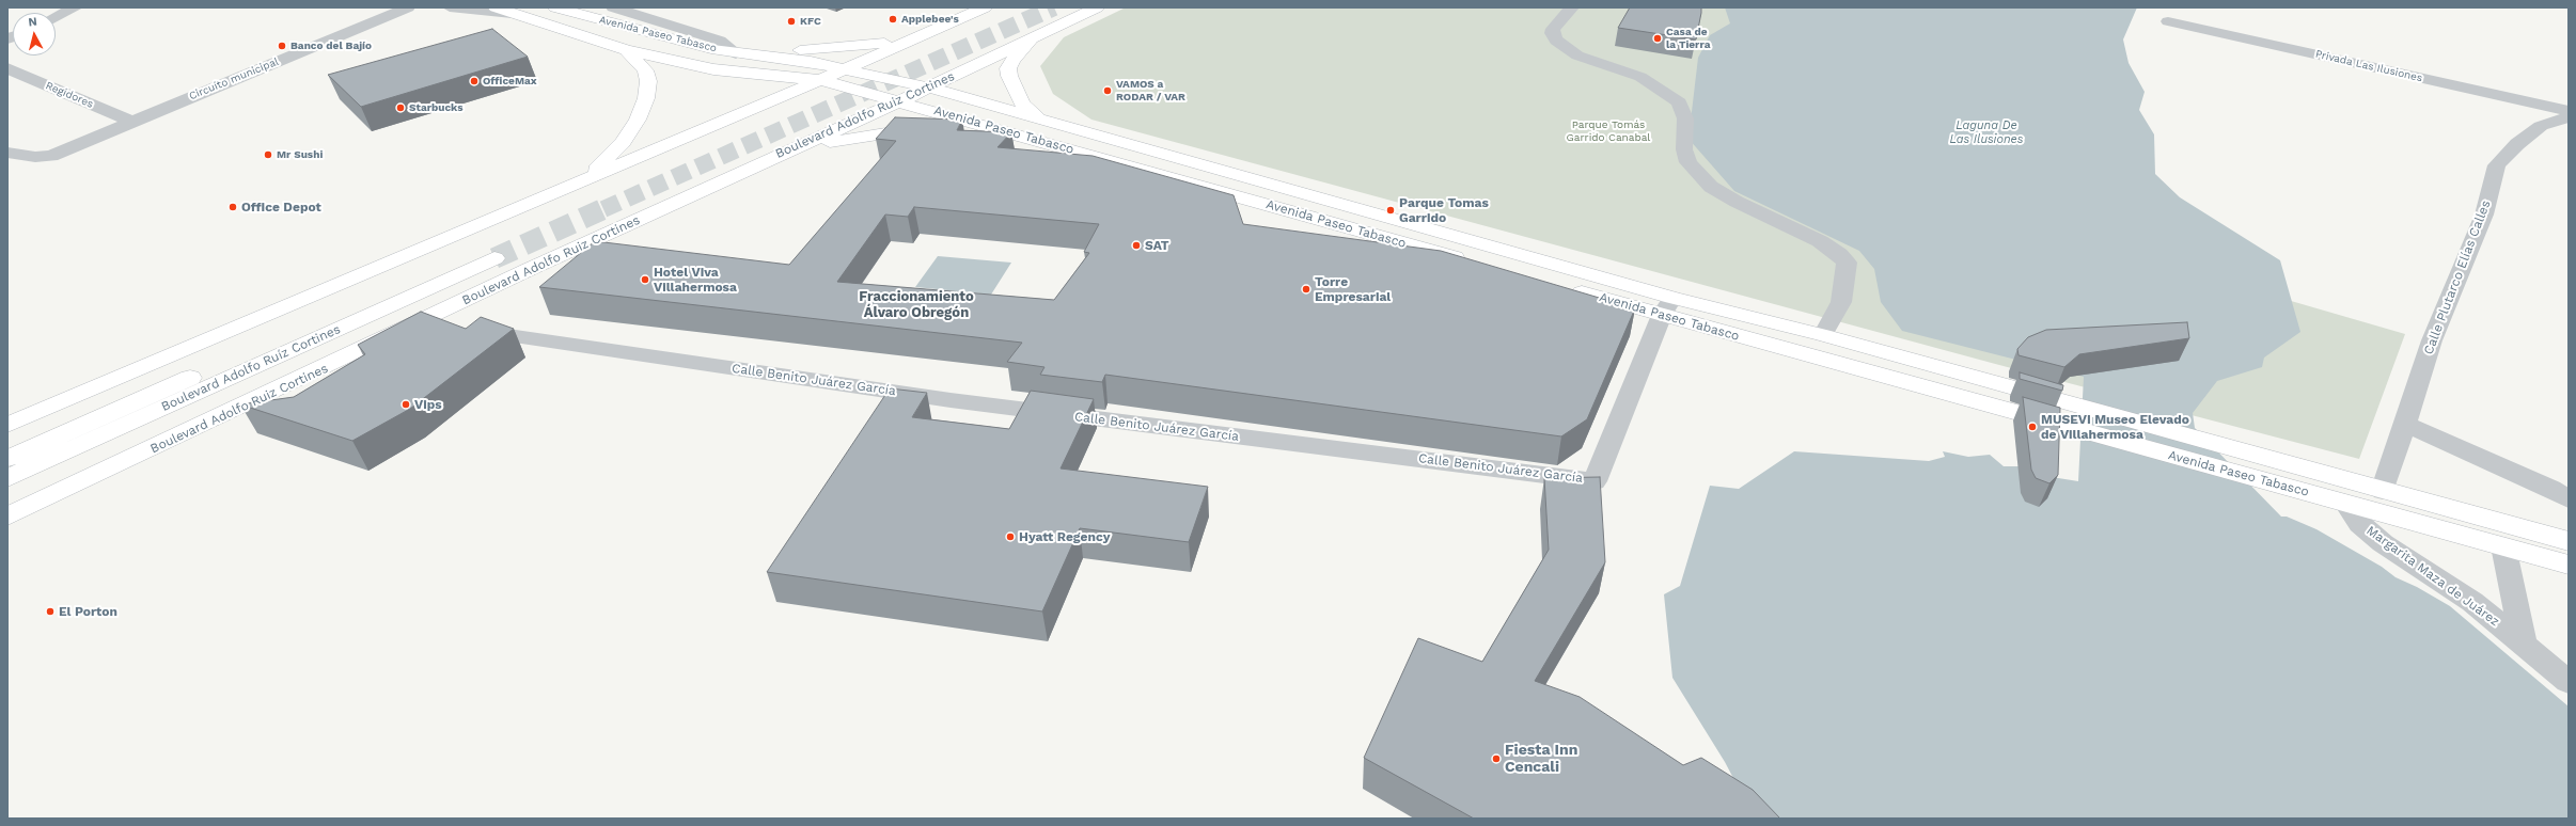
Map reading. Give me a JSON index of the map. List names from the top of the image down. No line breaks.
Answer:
{"streets":{"main road":["Avenida Paseo Tabasco","Boulevard Adolfo Ruiz Cortines","Boulevard Adolfo Ruíz Cortines"],"street":["Privada Las Ilusiones","Circuíto municipal","Regidores","Calle Plutarco Elías Calles","Calle Benito Juárez García","Margarita Maza de Juárez"]},"crossings":[["Avenida Paseo Tabasco","Boulevard Adolfo Ruiz Cortines"],["Avenida Paseo Tabasco","Calle Plutarco Elías Calles"],["Avenida Paseo Tabasco","Calle Benito Juárez García"],["Avenida Paseo Tabasco","Margarita Maza de Juárez"],["Circuíto municipal","Regidores"],["Boulevard Adolfo Ruiz Cortines","Calle Benito Juárez García"]],"districts":["Fraccionamiento Álvaro Obregón"],"water":["Laguna De Las Ilusiones"],"parks":["Parque Tomás Garrido Canabal"],"places":["Applebee's","KFC","Casa de la Tierra","Banco del Bajío","OfficeMax","VAMOS a RODAR / VAR","Starbucks","Mr Sushi","Office Depot","Parque Tomas Garrido","SAT","Hotel Viva Villahermosa","Torre Empresarial","Vips","MUSEVI Museo Elevado de Villahermosa","Hyatt Regency","El Porton","Fiesta Inn Cencali"],"north":"top"}
